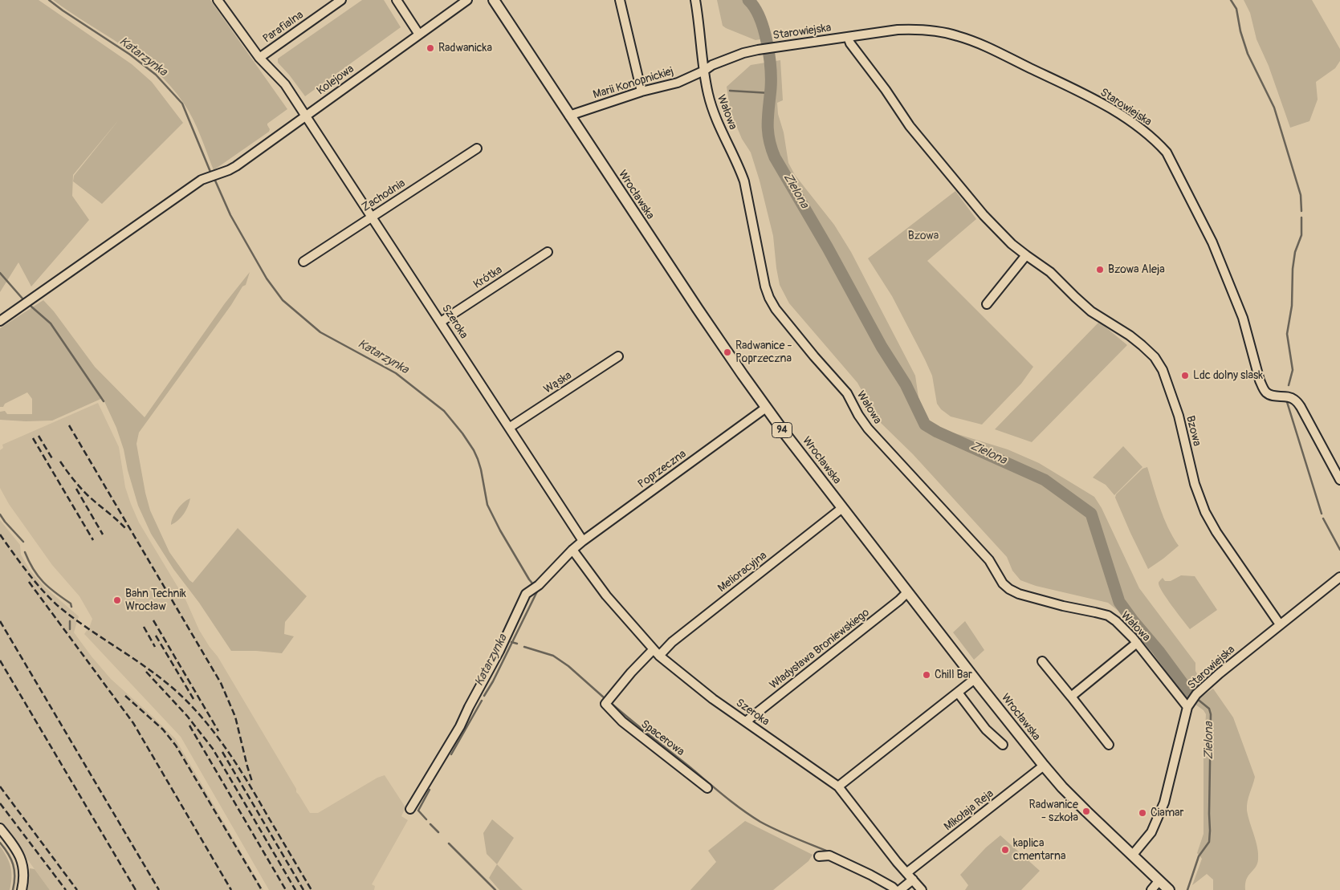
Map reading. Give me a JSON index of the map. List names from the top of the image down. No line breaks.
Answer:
{"streets":{"main road":["Wrocławska","94"],"street":["Parafialna","Starowiejska","Kolejowa","Marii Konopnickiej","Wałowa","Zachodnia","Krótka","Szeroka","Wąska","Bzowa","Poprzeczna","Melioracyjna","Władysława Broniewskiego","Spacerowa","Mikołaja Reja"]},"crossings":[["Parafialna","Kolejowa"],["Parafialna","Szeroka"],["Starowiejska","Marii Konopnickiej"],["Starowiejska","Wałowa"],["Starowiejska","Wrocławska"],["Starowiejska","94"],["Starowiejska","Bzowa"],["Kolejowa","Szeroka"],["Marii Konopnickiej","Wałowa"],["Marii Konopnickiej","Wrocławska"],["Wrocławska","94"],["Wrocławska","Poprzeczna"],["Wrocławska","Melioracyjna"],["Wrocławska","Władysława Broniewskiego"],["Wrocławska","Mikołaja Reja"],["Zachodnia","Szeroka"],["Krótka","Szeroka"],["Szeroka","Wąska"],["Szeroka","Poprzeczna"],["Szeroka","Melioracyjna"],["Szeroka","Władysława Broniewskiego"],["Szeroka","Mikołaja Reja"],["Melioracyjna","Spacerowa"]],"water":["Katarzynka","Zielona"],"parks":["Bzowa"],"places":["Radwanicka","Bzowa Aleja","Radwanice - Poprzeczna","Ldc dolny slask","Bahn Technik Wrocław","Chill Bar","Radwanice - szkoła","Ciamar","kaplica cmentarna"]}
